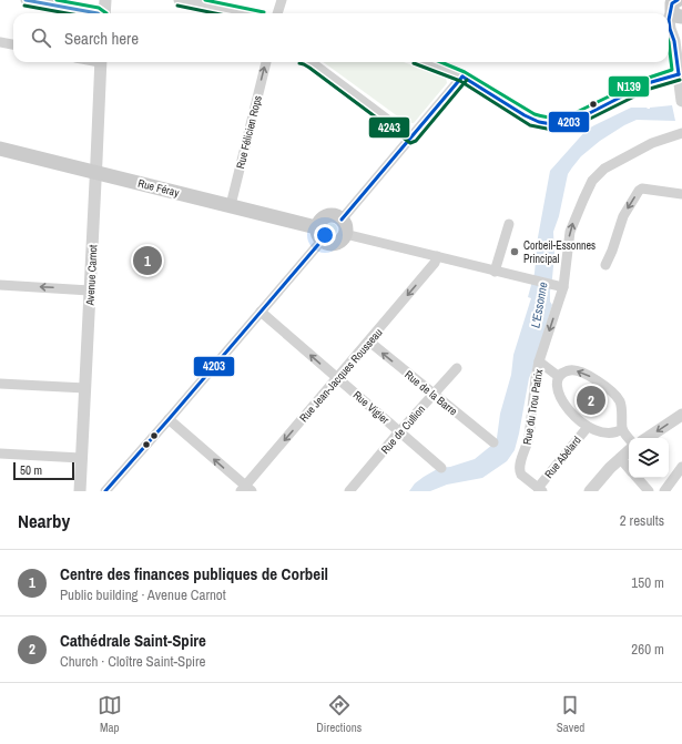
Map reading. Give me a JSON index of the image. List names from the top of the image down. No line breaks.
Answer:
{"streets":{"main road":["Rue Féray"],"street":["Rue Félicien Rops","Avenue Carnot","Rue Jean-Jacques Rousseau","Rue de la Barre","Rue Vigier","Rue du Trou Patrix","Rue de Cullion","Rue Abélard"]},"crossings":[["Rue Félicien Rops","Rue Féray"],["Rue Féray","Avenue Carnot"],["Rue Jean-Jacques Rousseau","Rue de la Barre"],["Rue Jean-Jacques Rousseau","Rue Vigier"],["Rue de la Barre","Rue de Cullion"],["Rue Vigier","Rue de Cullion"],["Rue du Trou Patrix","Rue Abélard"]],"one_way":["Rue Félicien Rops","Rue Jean-Jacques Rousseau","Rue de la Barre","Rue Vigier"],"water":["L'Essonne"],"places":["Corbeil-Essonnes Principal"],"lines":["transit line 4203","transit line N139","transit line 4243"],"scale_bar":"50 m","page":{"search":"Search here","pins":["1","2"],"scale":"50 m","heading":["Nearby","2 results"],"list":[{"mark":"1","name":"Centre des finances publiques de Corbeil","note":"Public building · Avenue Carnot","value":"150 m"},{"mark":"2","name":"Cathédrale Saint-Spire","note":"Church · Cloître Saint-Spire","value":"260 m"}],"nav":["Map","Directions","Saved"]}}
